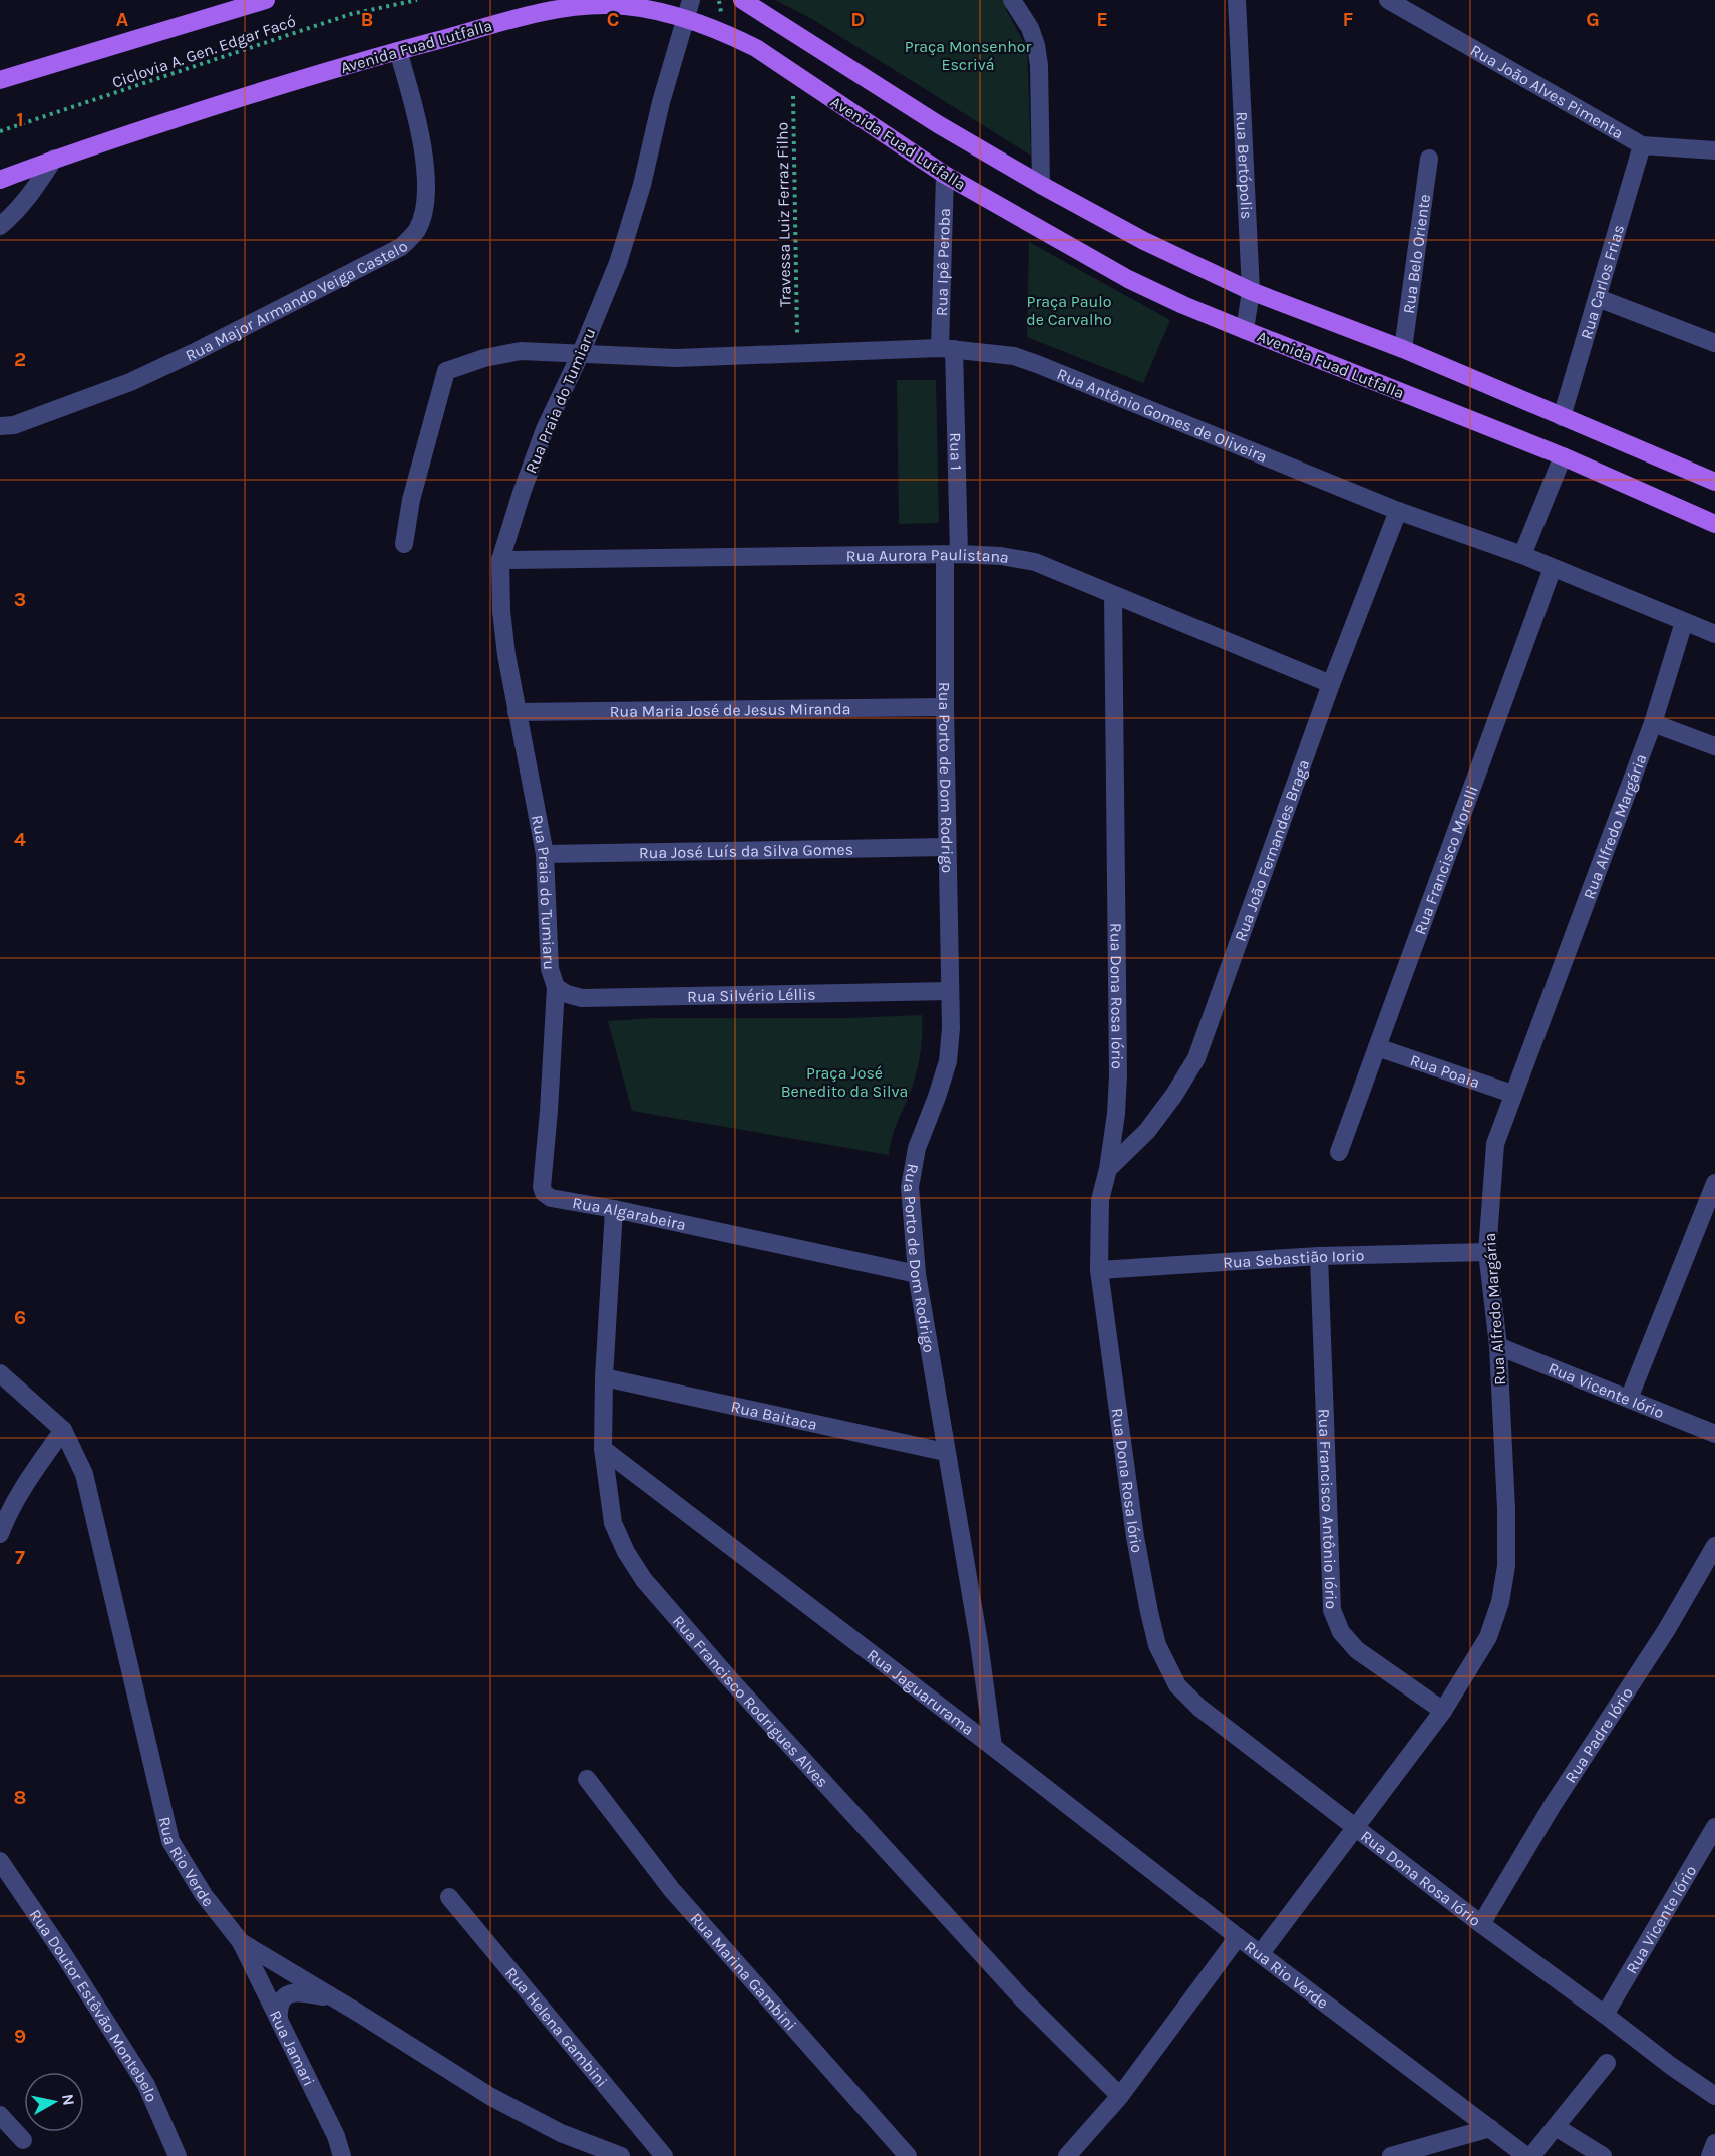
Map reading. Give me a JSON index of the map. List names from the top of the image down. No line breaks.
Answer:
{"streets":{"main road":["Avenida Fuad Lutfalla"],"street":["Rua João Alves Pimenta","Rua Bertópolis","Rua Belo Oriente","Rua Ipê Peroba","Rua Carlos Frias","Rua Major Armando Veiga Castelo","Rua Praia do Tumiaru","Rua Antônio Gomes de Oliveira","Rua 1","Rua Aurora Paulistana","Rua Maria José de Jesus Miranda","Rua Porto de Dom Rodrigo","Rua Alfredo Margária","Rua José Luís da Silva Gomes","Rua João Fernandes Braga","Rua Francisco Morelli","Rua Silvério Léllis","Rua Dona Rosa Iório","Rua Poaia","Rua Algarabeira","Rua Sebastião Iorio","Rua Vicente Iório","Rua Baitaca","Rua Francisco Antônio Iório","Rua Jaguarurama","Rua Francisco Rodrigues Alves","Rua Padre Iório","Rua Rio Verde","Rua Marina Gambini","Rua Doutor Estêvão Montebelo","Rua Helena Gambini","Rua Jamari"],"path":["Ciclovia A. Gen. Edgar Facó","Travessa Luiz Ferraz Filho"]},"crossings":[["Avenida Fuad Lutfalla","Rua Bertópolis"],["Avenida Fuad Lutfalla","Travessa Luiz Ferraz Filho"],["Avenida Fuad Lutfalla","Rua Ipê Peroba"],["Avenida Fuad Lutfalla","Rua Major Armando Veiga Castelo"],["Avenida Fuad Lutfalla","Rua Praia do Tumiaru"],["Rua João Alves Pimenta","Rua Carlos Frias"],["Travessa Luiz Ferraz Filho","Rua Antônio Gomes de Oliveira"],["Rua Ipê Peroba","Rua Antônio Gomes de Oliveira"],["Rua Ipê Peroba","Rua 1"],["Rua Praia do Tumiaru","Rua Antônio Gomes de Oliveira"],["Rua Praia do Tumiaru","Rua Aurora Paulistana"],["Rua Praia do Tumiaru","Rua Maria José de Jesus Miranda"],["Rua Praia do Tumiaru","Rua José Luís da Silva Gomes"],["Rua Praia do Tumiaru","Rua Silvério Léllis"],["Rua Praia do Tumiaru","Rua Algarabeira"],["Rua Antônio Gomes de Oliveira","Rua 1"],["Rua Antônio Gomes de Oliveira","Rua Alfredo Margária"],["Rua Antônio Gomes de Oliveira","Rua João Fernandes Braga"],["Rua Antônio Gomes de Oliveira","Rua Francisco Morelli"],["Rua 1","Rua Aurora Paulistana"],["Rua 1","Rua Porto de Dom Rodrigo"],["Rua Aurora Paulistana","Rua Porto de Dom Rodrigo"],["Rua Aurora Paulistana","Rua João Fernandes Braga"],["Rua Aurora Paulistana","Rua Dona Rosa Iório"],["Rua Maria José de Jesus Miranda","Rua Porto de Dom Rodrigo"],["Rua Porto de Dom Rodrigo","Rua José Luís da Silva Gomes"],["Rua Porto de Dom Rodrigo","Rua Silvério Léllis"],["Rua Porto de Dom Rodrigo","Rua Algarabeira"],["Rua Porto de Dom Rodrigo","Rua Baitaca"],["Rua Porto de Dom Rodrigo","Rua Jaguarurama"],["Rua Alfredo Margária","Rua Dona Rosa Iório"],["Rua Alfredo Margária","Rua Poaia"],["Rua Alfredo Margária","Rua Sebastião Iorio"],["Rua Alfredo Margária","Rua Vicente Iório"],["Rua Alfredo Margária","Rua Francisco Antônio Iório"],["Rua Alfredo Margária","Rua Rio Verde"],["Rua João Fernandes Braga","Rua Dona Rosa Iório"],["Rua Francisco Morelli","Rua Poaia"],["Rua Silvério Léllis","Rua Algarabeira"],["Rua Dona Rosa Iório","Rua Sebastião Iorio"],["Rua Dona Rosa Iório","Rua Vicente Iório"],["Rua Dona Rosa Iório","Rua Padre Iório"],["Rua Algarabeira","Rua Francisco Rodrigues Alves"],["Rua Sebastião Iorio","Rua Francisco Antônio Iório"],["Rua Baitaca","Rua Francisco Rodrigues Alves"],["Rua Jaguarurama","Rua Francisco Rodrigues Alves"],["Rua Jaguarurama","Rua Rio Verde"],["Rua Francisco Rodrigues Alves","Rua Rio Verde"],["Rua Rio Verde","Rua Jamari"]],"parks":["Praça Monsenhor Escrivá","Praça Paulo de Carvalho","Praça José Benedito da Silva"],"north":"right","grid":{"columns":["A","B","C","D","E","F","G"],"rows":["1","2","3","4","5","6","7","8","9"]}}
